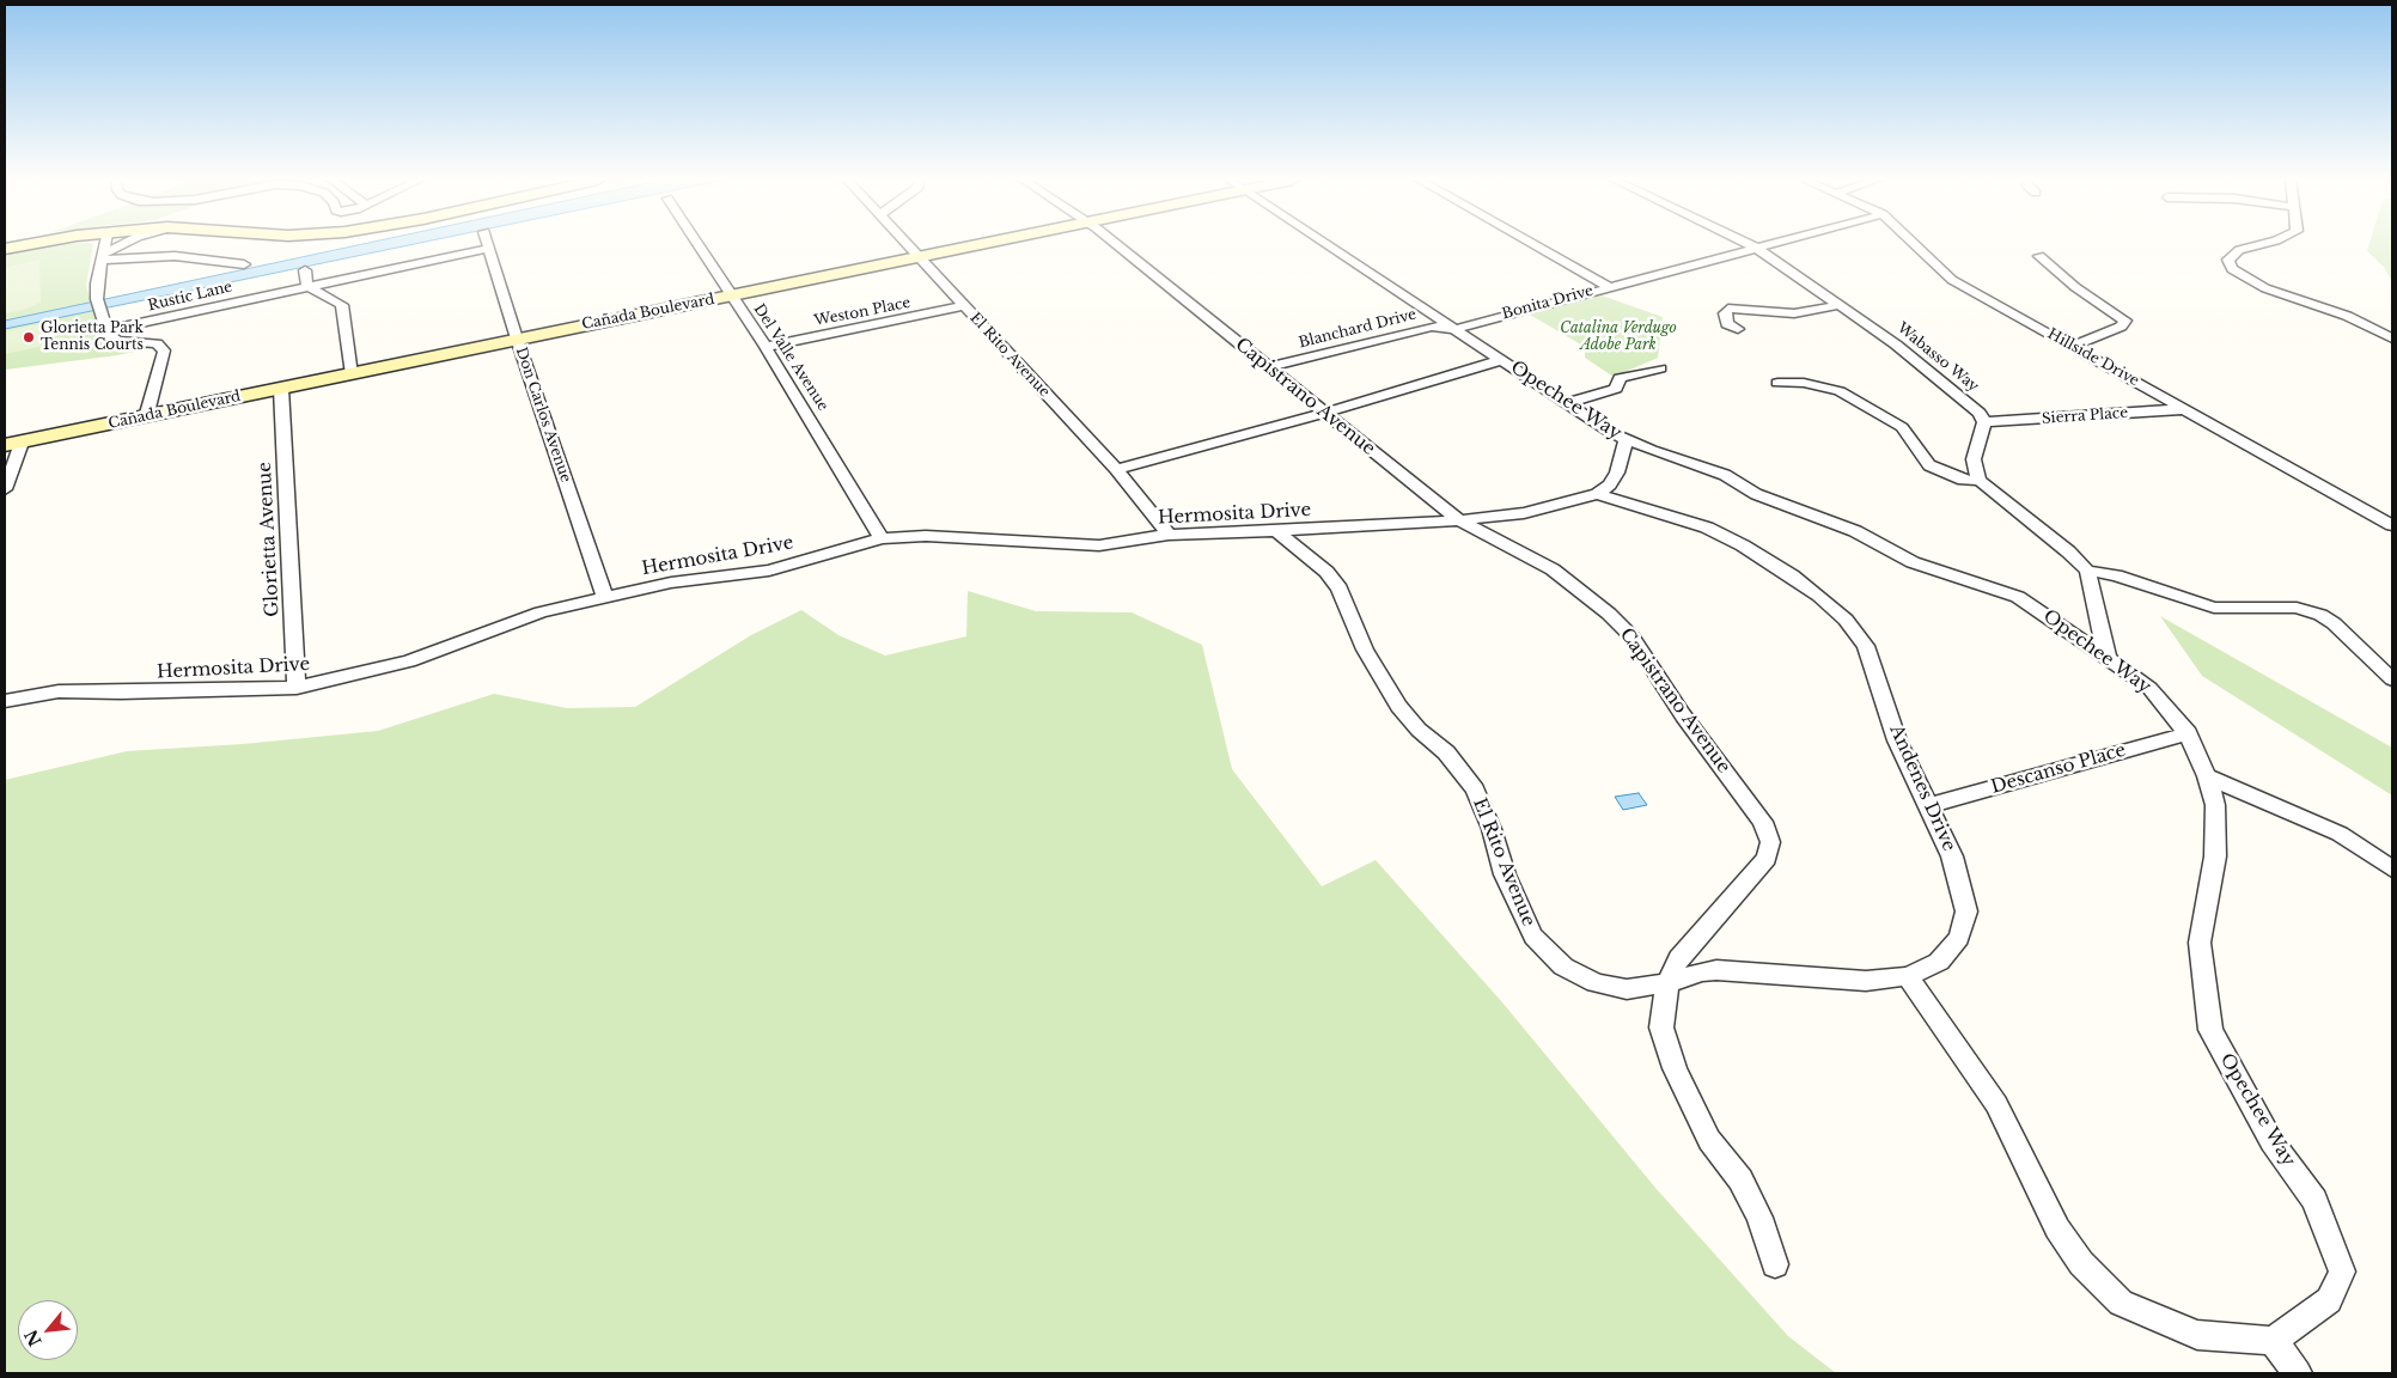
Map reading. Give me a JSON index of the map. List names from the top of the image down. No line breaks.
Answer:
{"streets":{"main road":["Cañada Boulevard"],"street":["Rustic Lane","Bonita Drive","Weston Place","Blanchard Drive","El Rito Avenue","Del Valle Avenue","Wabasso Way","Hillside Drive","Capistrano Avenue","Opechee Way","Don Carlos Avenue","Sierra Place","Hermosita Drive","Glorietta Avenue","Descanso Place","Andenes Drive"]},"crossings":[["Rustic Lane","Don Carlos Avenue"],["Bonita Drive","Blanchard Drive"],["Bonita Drive","Wabasso Way"],["Bonita Drive","Opechee Way"],["Cañada Boulevard","El Rito Avenue"],["Cañada Boulevard","Del Valle Avenue"],["Cañada Boulevard","Don Carlos Avenue"],["Cañada Boulevard","Glorietta Avenue"],["Weston Place","El Rito Avenue"],["Weston Place","Del Valle Avenue"],["Blanchard Drive","Capistrano Avenue"],["Blanchard Drive","Opechee Way"],["El Rito Avenue","Capistrano Avenue"],["El Rito Avenue","Hermosita Drive"],["El Rito Avenue","Andenes Drive"],["Del Valle Avenue","Hermosita Drive"],["Wabasso Way","Sierra Place"],["Hillside Drive","Sierra Place"],["Capistrano Avenue","Hermosita Drive"],["Capistrano Avenue","Andenes Drive"],["Opechee Way","Descanso Place"],["Don Carlos Avenue","Hermosita Drive"],["Hermosita Drive","Glorietta Avenue"],["Hermosita Drive","Andenes Drive"],["Descanso Place","Andenes Drive"]],"parks":["Catalina Verdugo Adobe Park"],"places":["Glorietta Park Tennis Courts"],"north":"bottom left"}
